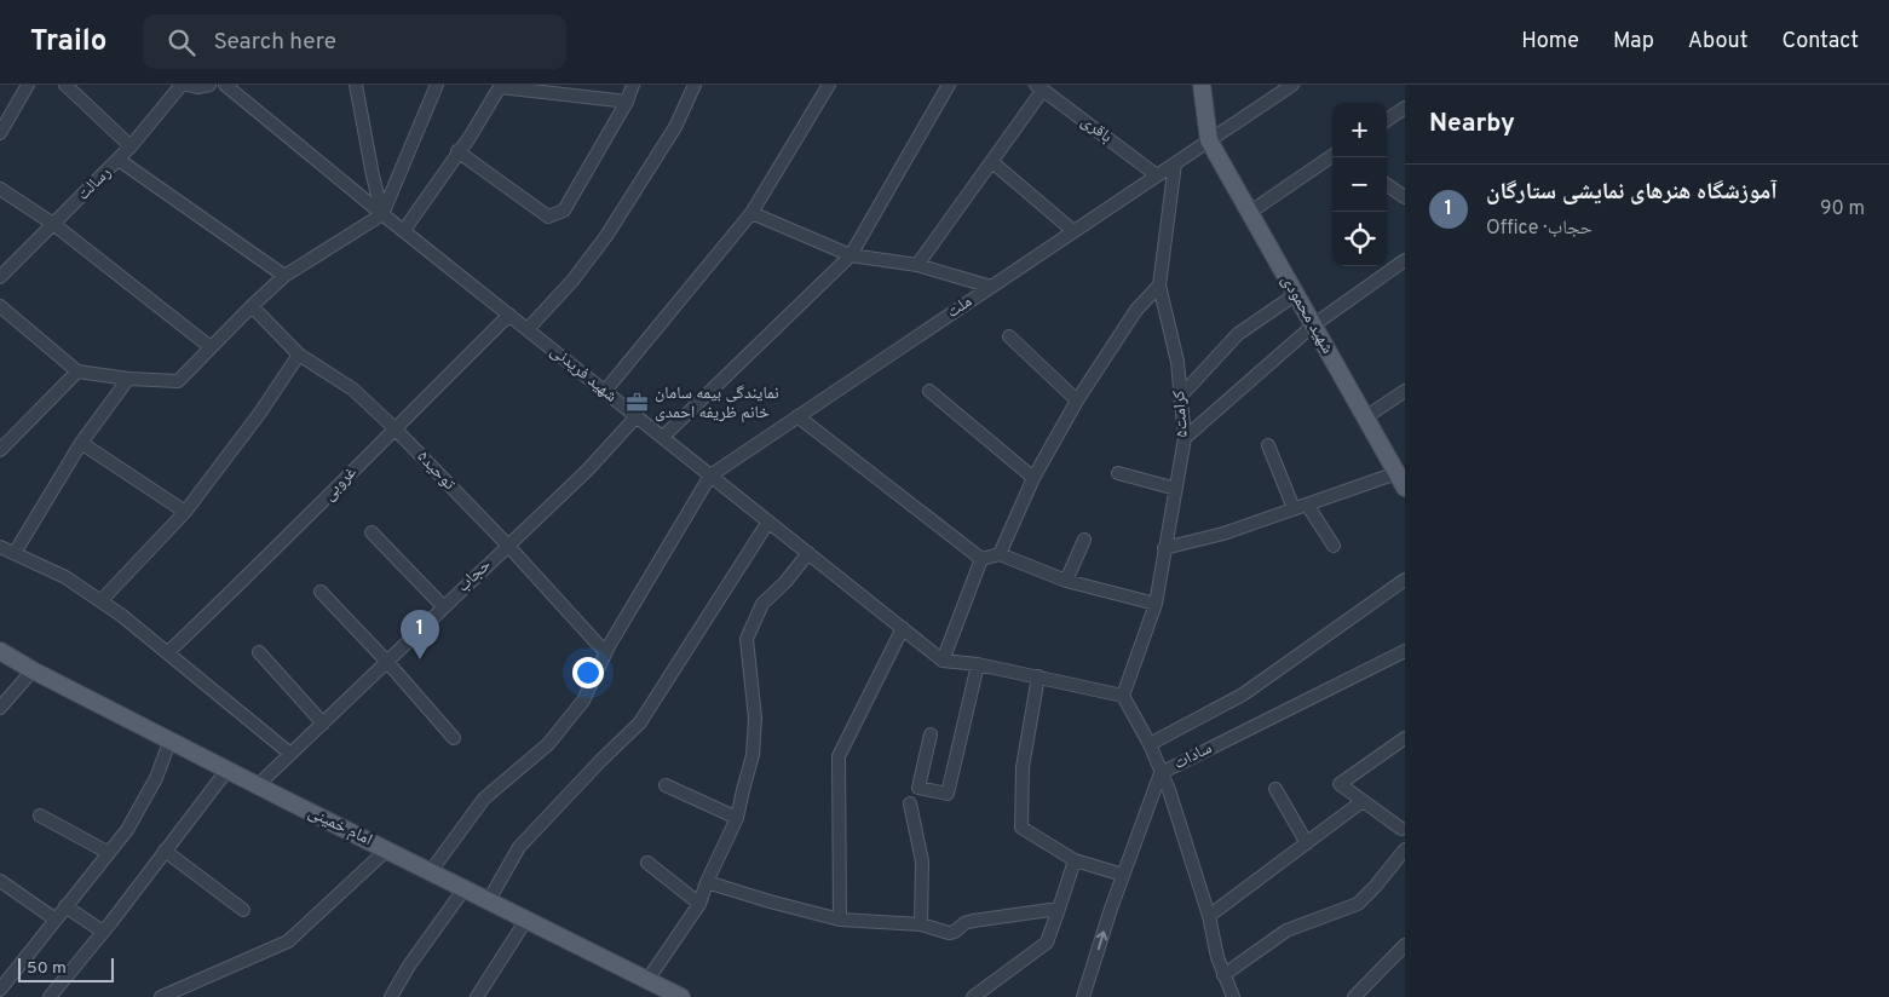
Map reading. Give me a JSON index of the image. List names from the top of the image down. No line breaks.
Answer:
{"streets":{"main road":["شهید محمودی","امام خمینی"],"street":["باقری","رسالت","ملت","شهید فریدنی","کرامت۵","توحید۵","غروبی","حجاب","سادات"]},"crossings":[["باقری","ملت"],["ملت","شهید محمودی"],["ملت","شهید فریدنی"],["ملت","کرامت۵"],["شهید فریدنی","غروبی"],["شهید فریدنی","حجاب"],["توحید۵","غروبی"],["توحید۵","حجاب"],["حجاب","امام خمینی"]],"places":{"office":["نمایندگی بیمه سامان خانم ظریفه احمدی"]},"scale_bar":"50 m","page":{"header":"Trailo","search":"Search here","nav":["Home","Map","About","Contact"],"heading":"Nearby","map_buttons":["+","−"],"list":[{"mark":"1","name":"آموزشگاه هنرهای نمایشی ستارگان","note":"Office · حجاب","value":"90 m"}],"pins":"1","scale":"50 m"}}
